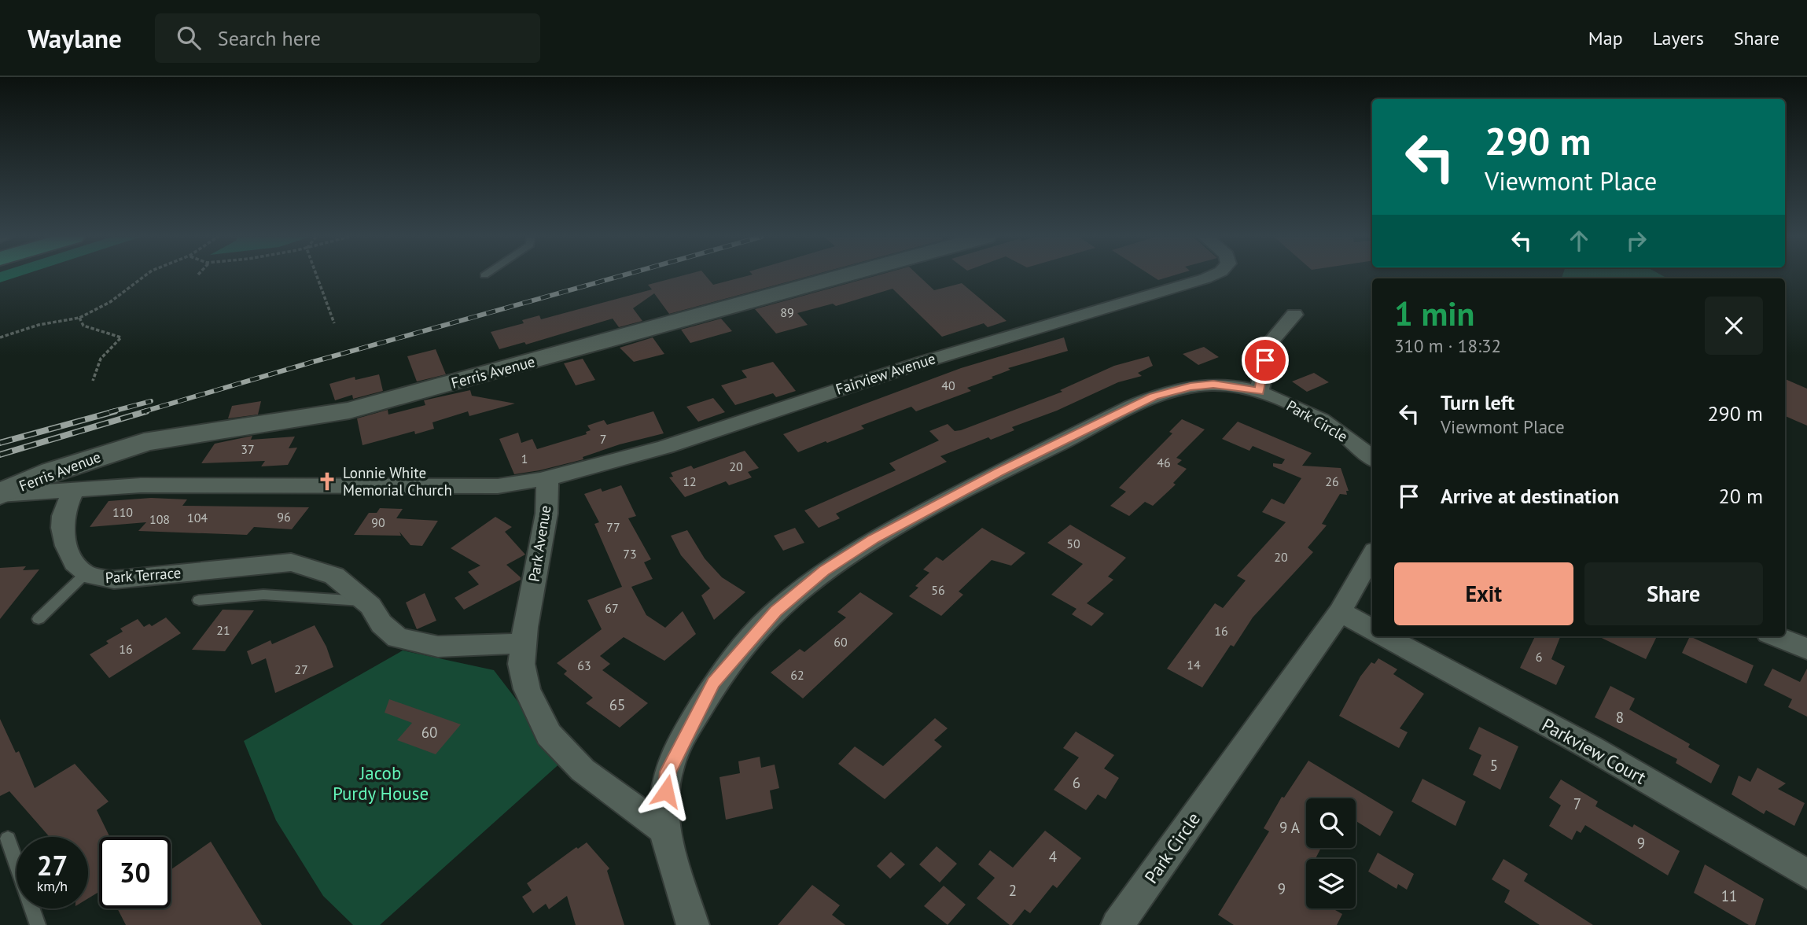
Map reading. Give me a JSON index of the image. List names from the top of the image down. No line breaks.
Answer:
{"streets":{"street":["Ferris Avenue","Fairview Avenue","Park Circle","Park Avenue","Park Terrace","Parkview Court"]},"crossings":[["Ferris Avenue","Park Avenue"],["Fairview Avenue","Park Avenue"],["Park Circle","Park Avenue"],["Park Avenue","Park Terrace"]],"parks":["Jacob Purdy House"],"places":{"church":["Lonnie White Memorial Church"]},"house_numbers":["89","40","7","37","1","46","20","12","26","110","96","104","108","90","77","50","73","20","56","67","21","16","60","16","6","14","63","27","62","65","8","60","5","6","7","9 A","9","4","9","2","11"],"page":{"header":"Waylane","search":"Search here","nav":["Map","Layers","Share"],"turn":["290 m","Viewmont Place"],"heading":["1 min","310 m · 18:32"],"list":[{"name":"Turn left","note":"Viewmont Place","value":"290 m"},{"name":"Arrive at destination","value":"20 m"}],"buttons":["Exit","Share"],"speed":"27 km/h","limit":"30"}}
